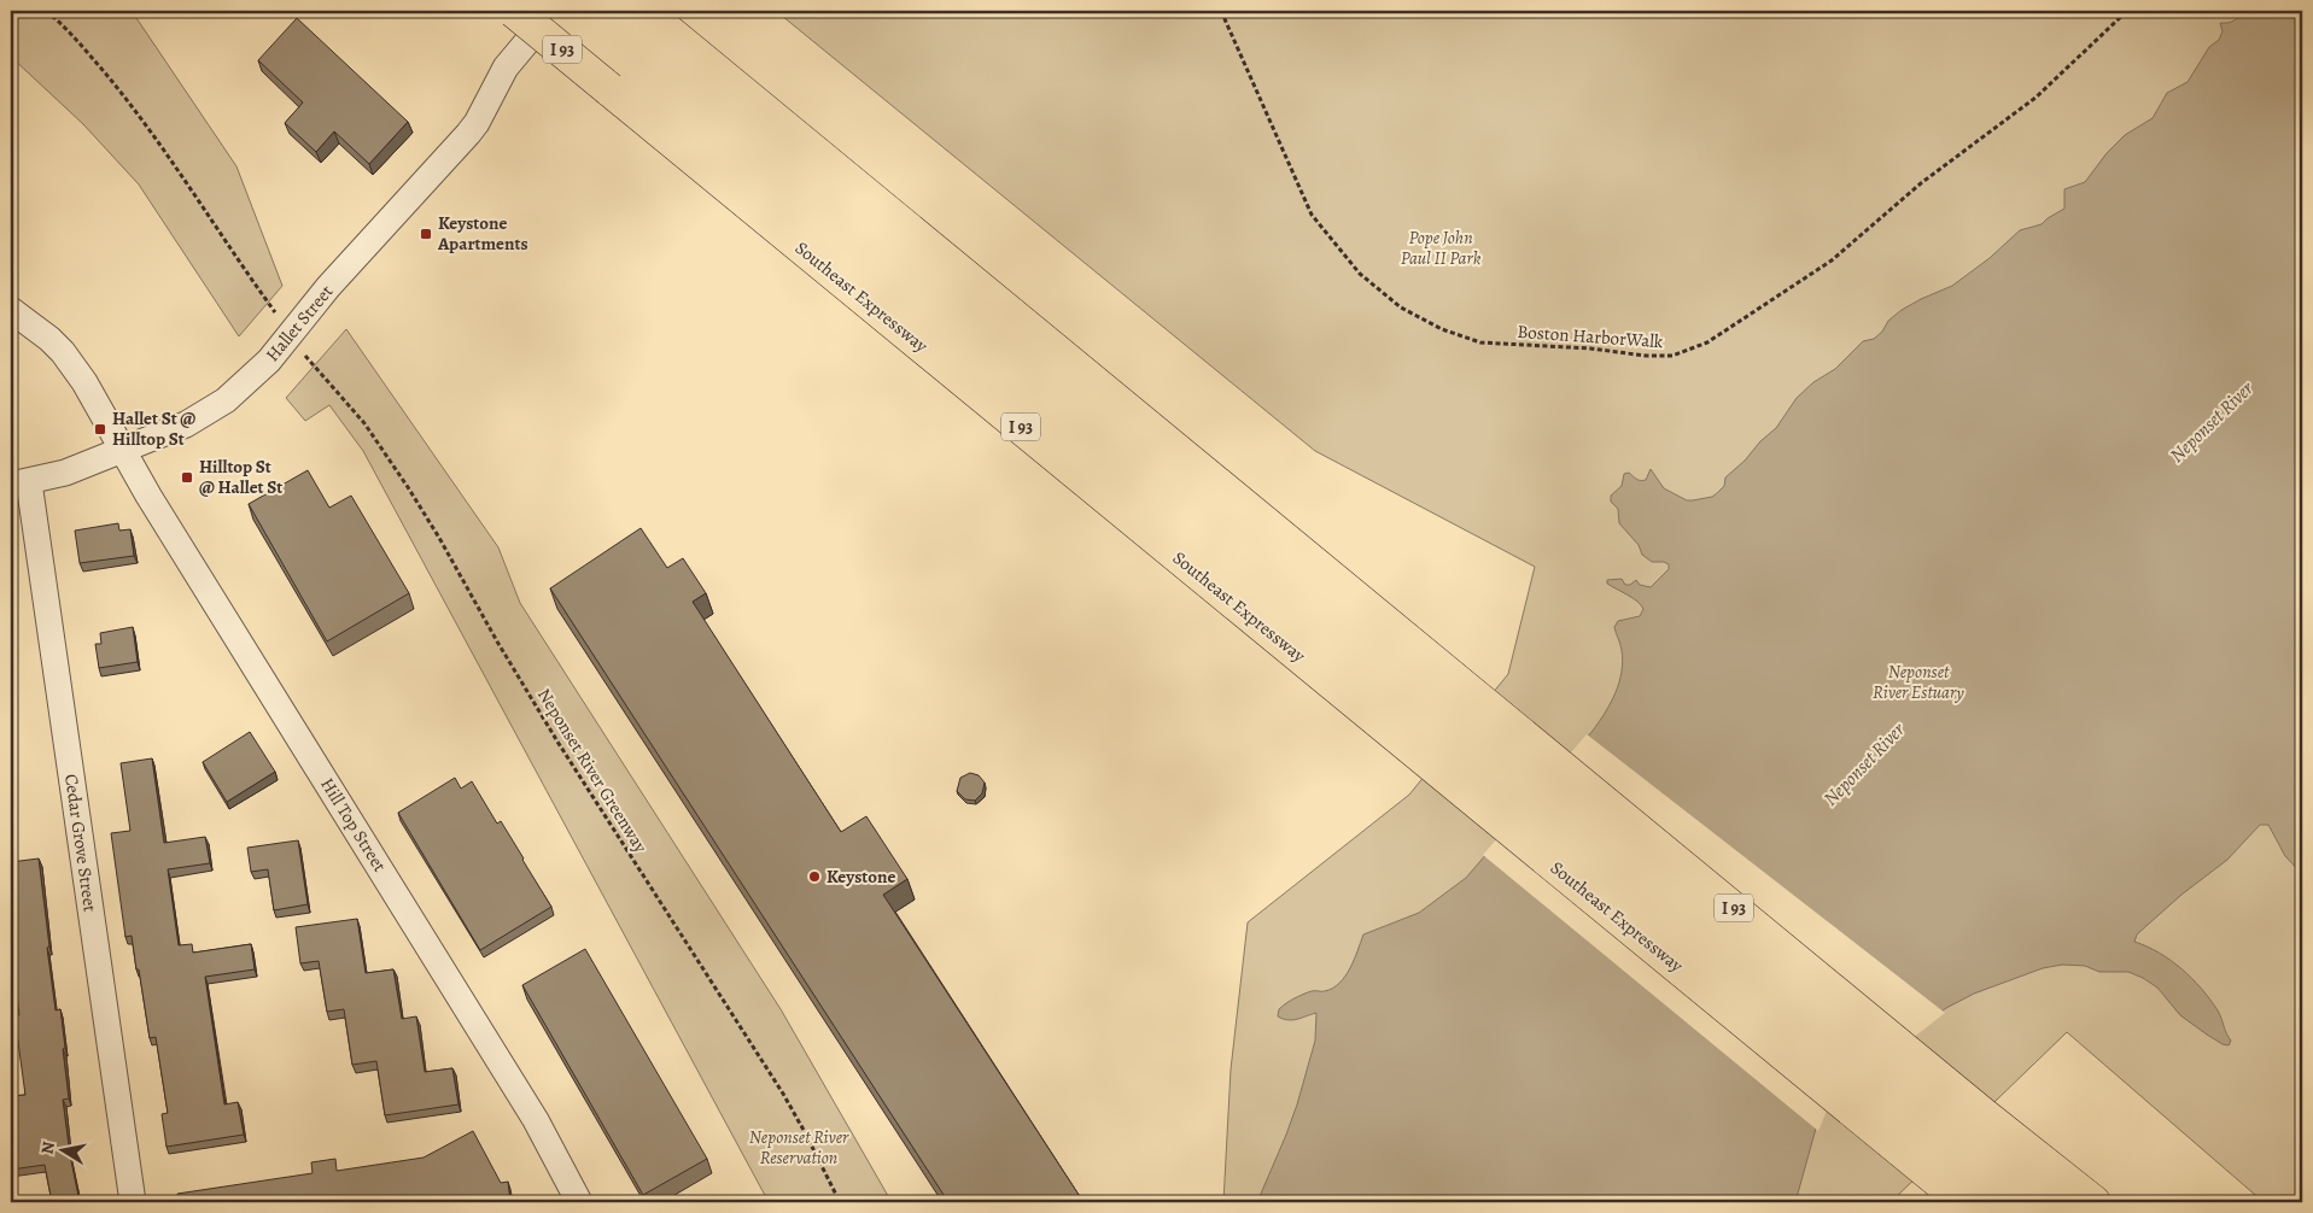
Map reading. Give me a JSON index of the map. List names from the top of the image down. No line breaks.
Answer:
{"streets":{"highway":["I 93","Southeast Expressway"],"street":["Hallet Street","Hill Top Street","Cedar Grove Street"],"path":["Boston HarborWalk","Neponset River Greenway"]},"crossings":[["I 93","Southeast Expressway"],["I 93","Hallet Street"],["Hallet Street","Hill Top Street"],["Hallet Street","Cedar Grove Street"]],"water":["Neponset River"],"parks":["Pope John Paul II Park","Neponset River Estuary","Neponset River Reservation"],"places":{"transit":["Keystone Apartments","Hallet St @ Hilltop St","Hilltop St @ Hallet St"],"other":["Keystone"]},"north":"left"}
